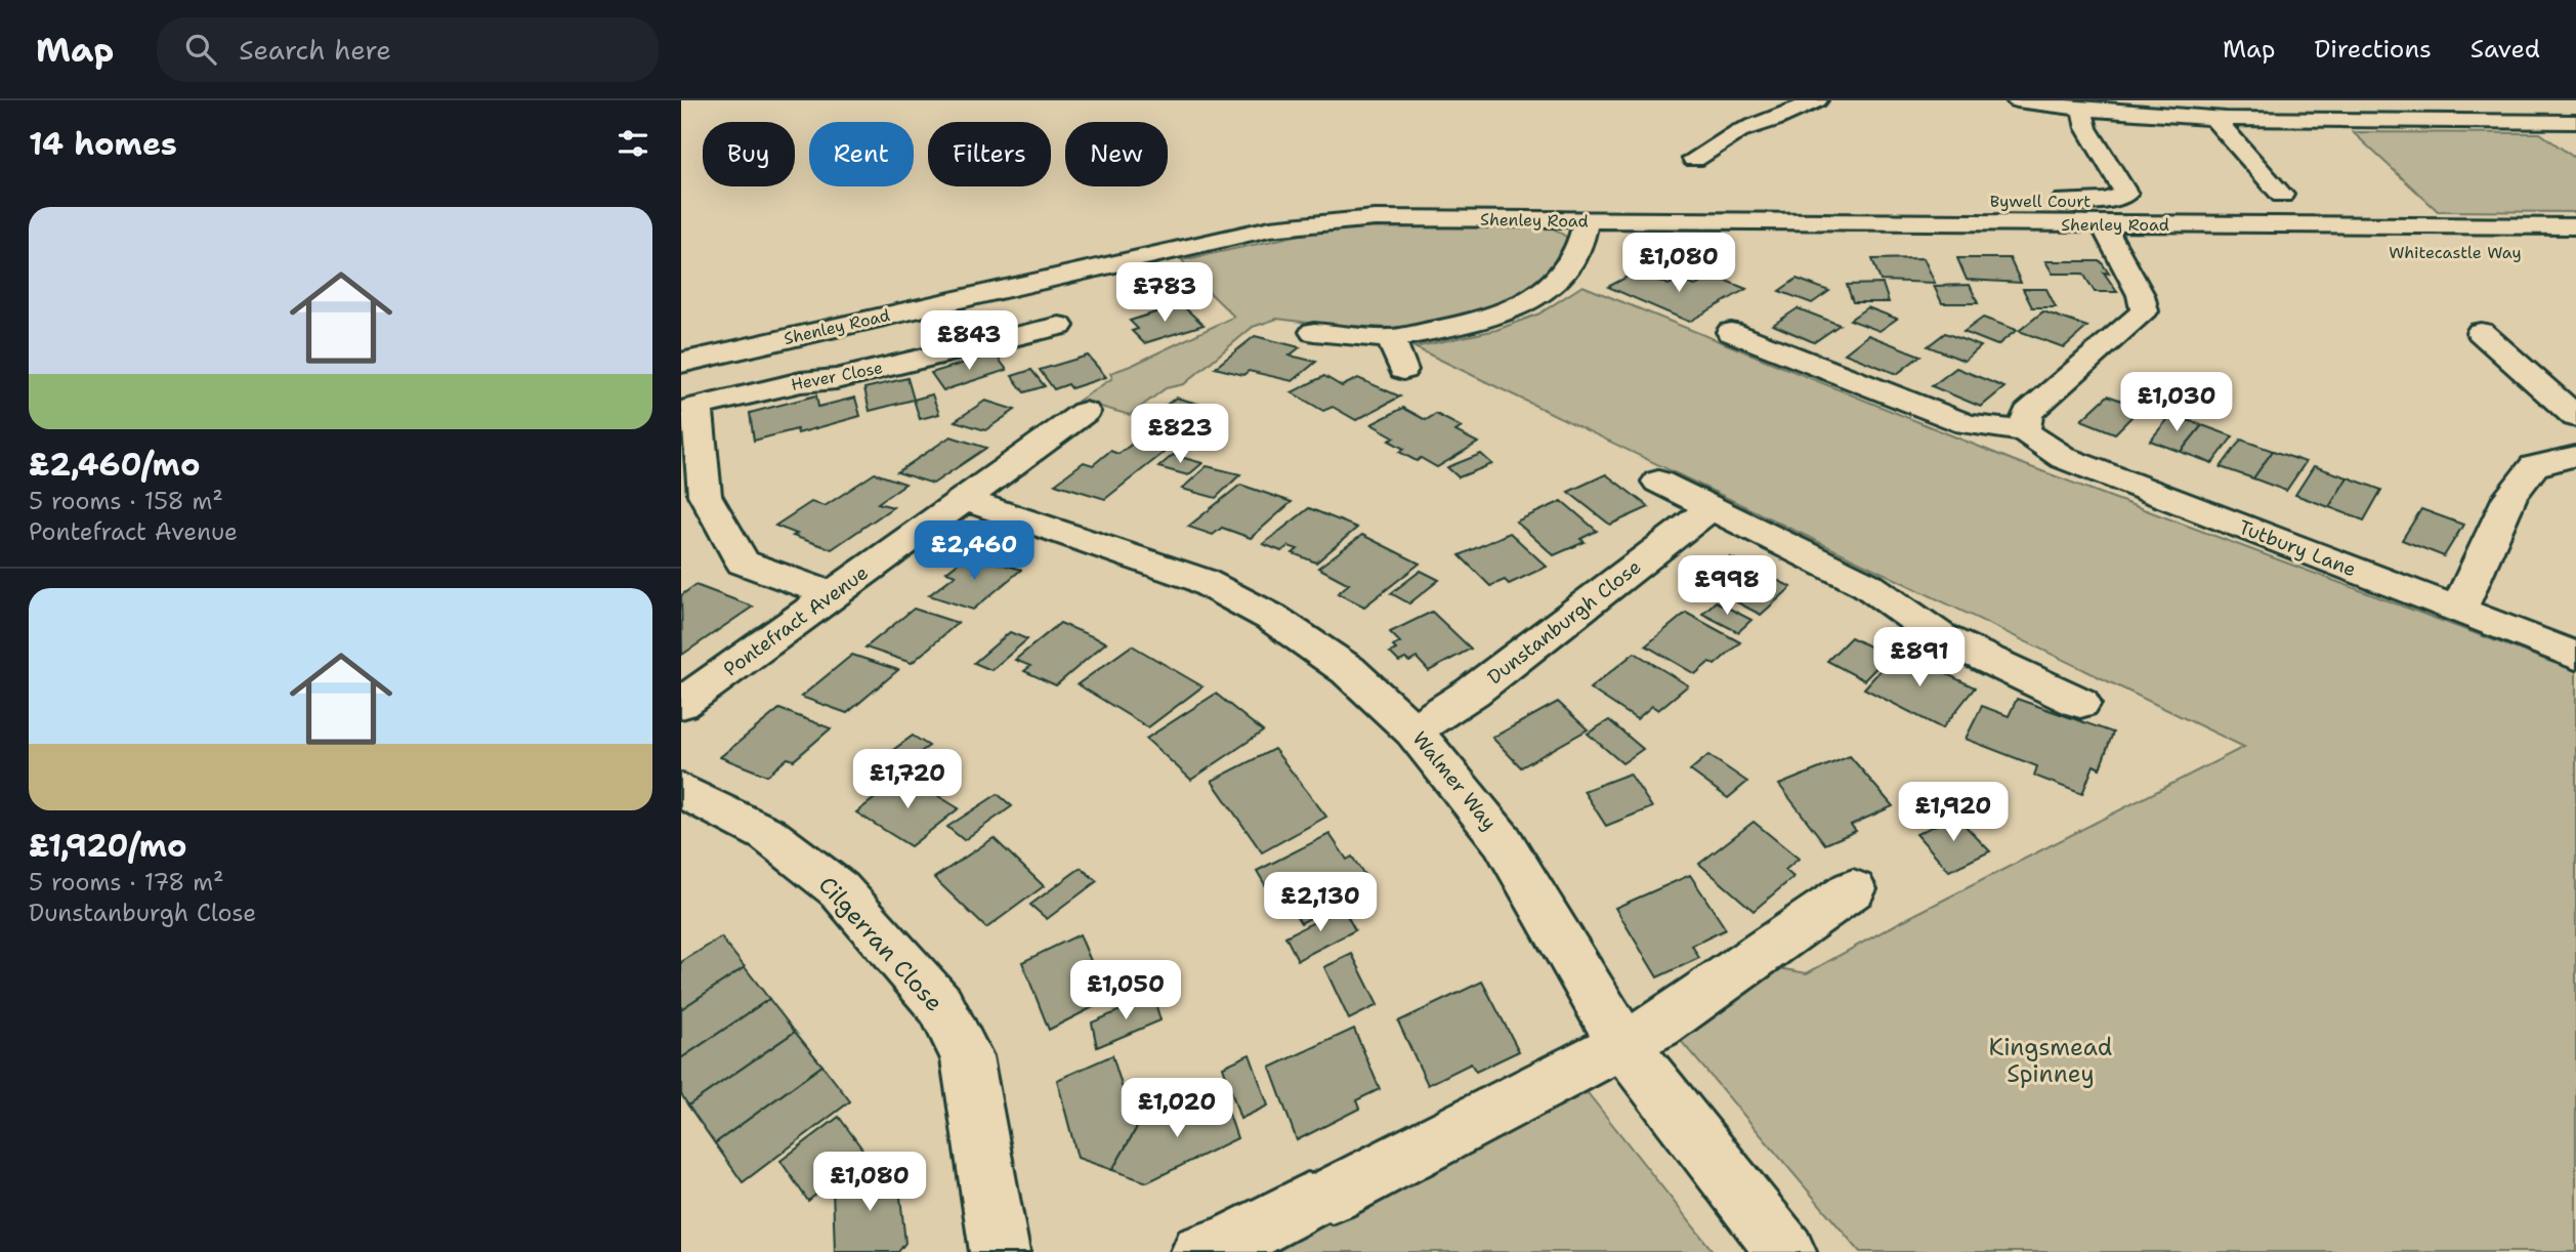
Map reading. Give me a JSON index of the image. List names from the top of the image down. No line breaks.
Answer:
{"streets":{"street":["Bywell Court","Shenley Road","Hever Close","Tutbury Lane","Pontefract Avenue","Dunstanburgh Close","Walmer Way","Cilgerran Close"]},"crossings":[["Hever Close","Pontefract Avenue"],["Pontefract Avenue","Walmer Way"],["Dunstanburgh Close","Walmer Way"]],"parks":["Kingsmead Spinney"],"page":{"header":"Map","search":"Search here","nav":["Map","Directions","Saved"],"heading":"14 homes","chip":["Buy","Rent","Filters","New"],"list":[{"name":"£2,460/mo","note":"5 rooms · 158 m² · Pontefract Avenue"},{"name":"£1,920/mo","note":"5 rooms · 178 m² · Dunstanburgh Close"}],"price":["£1,080","£783","£843","£1,030","£823","£2,460","£998","£891","£1,720","£1,920","£2,130","£1,050","£1,020","£1,080"]}}
